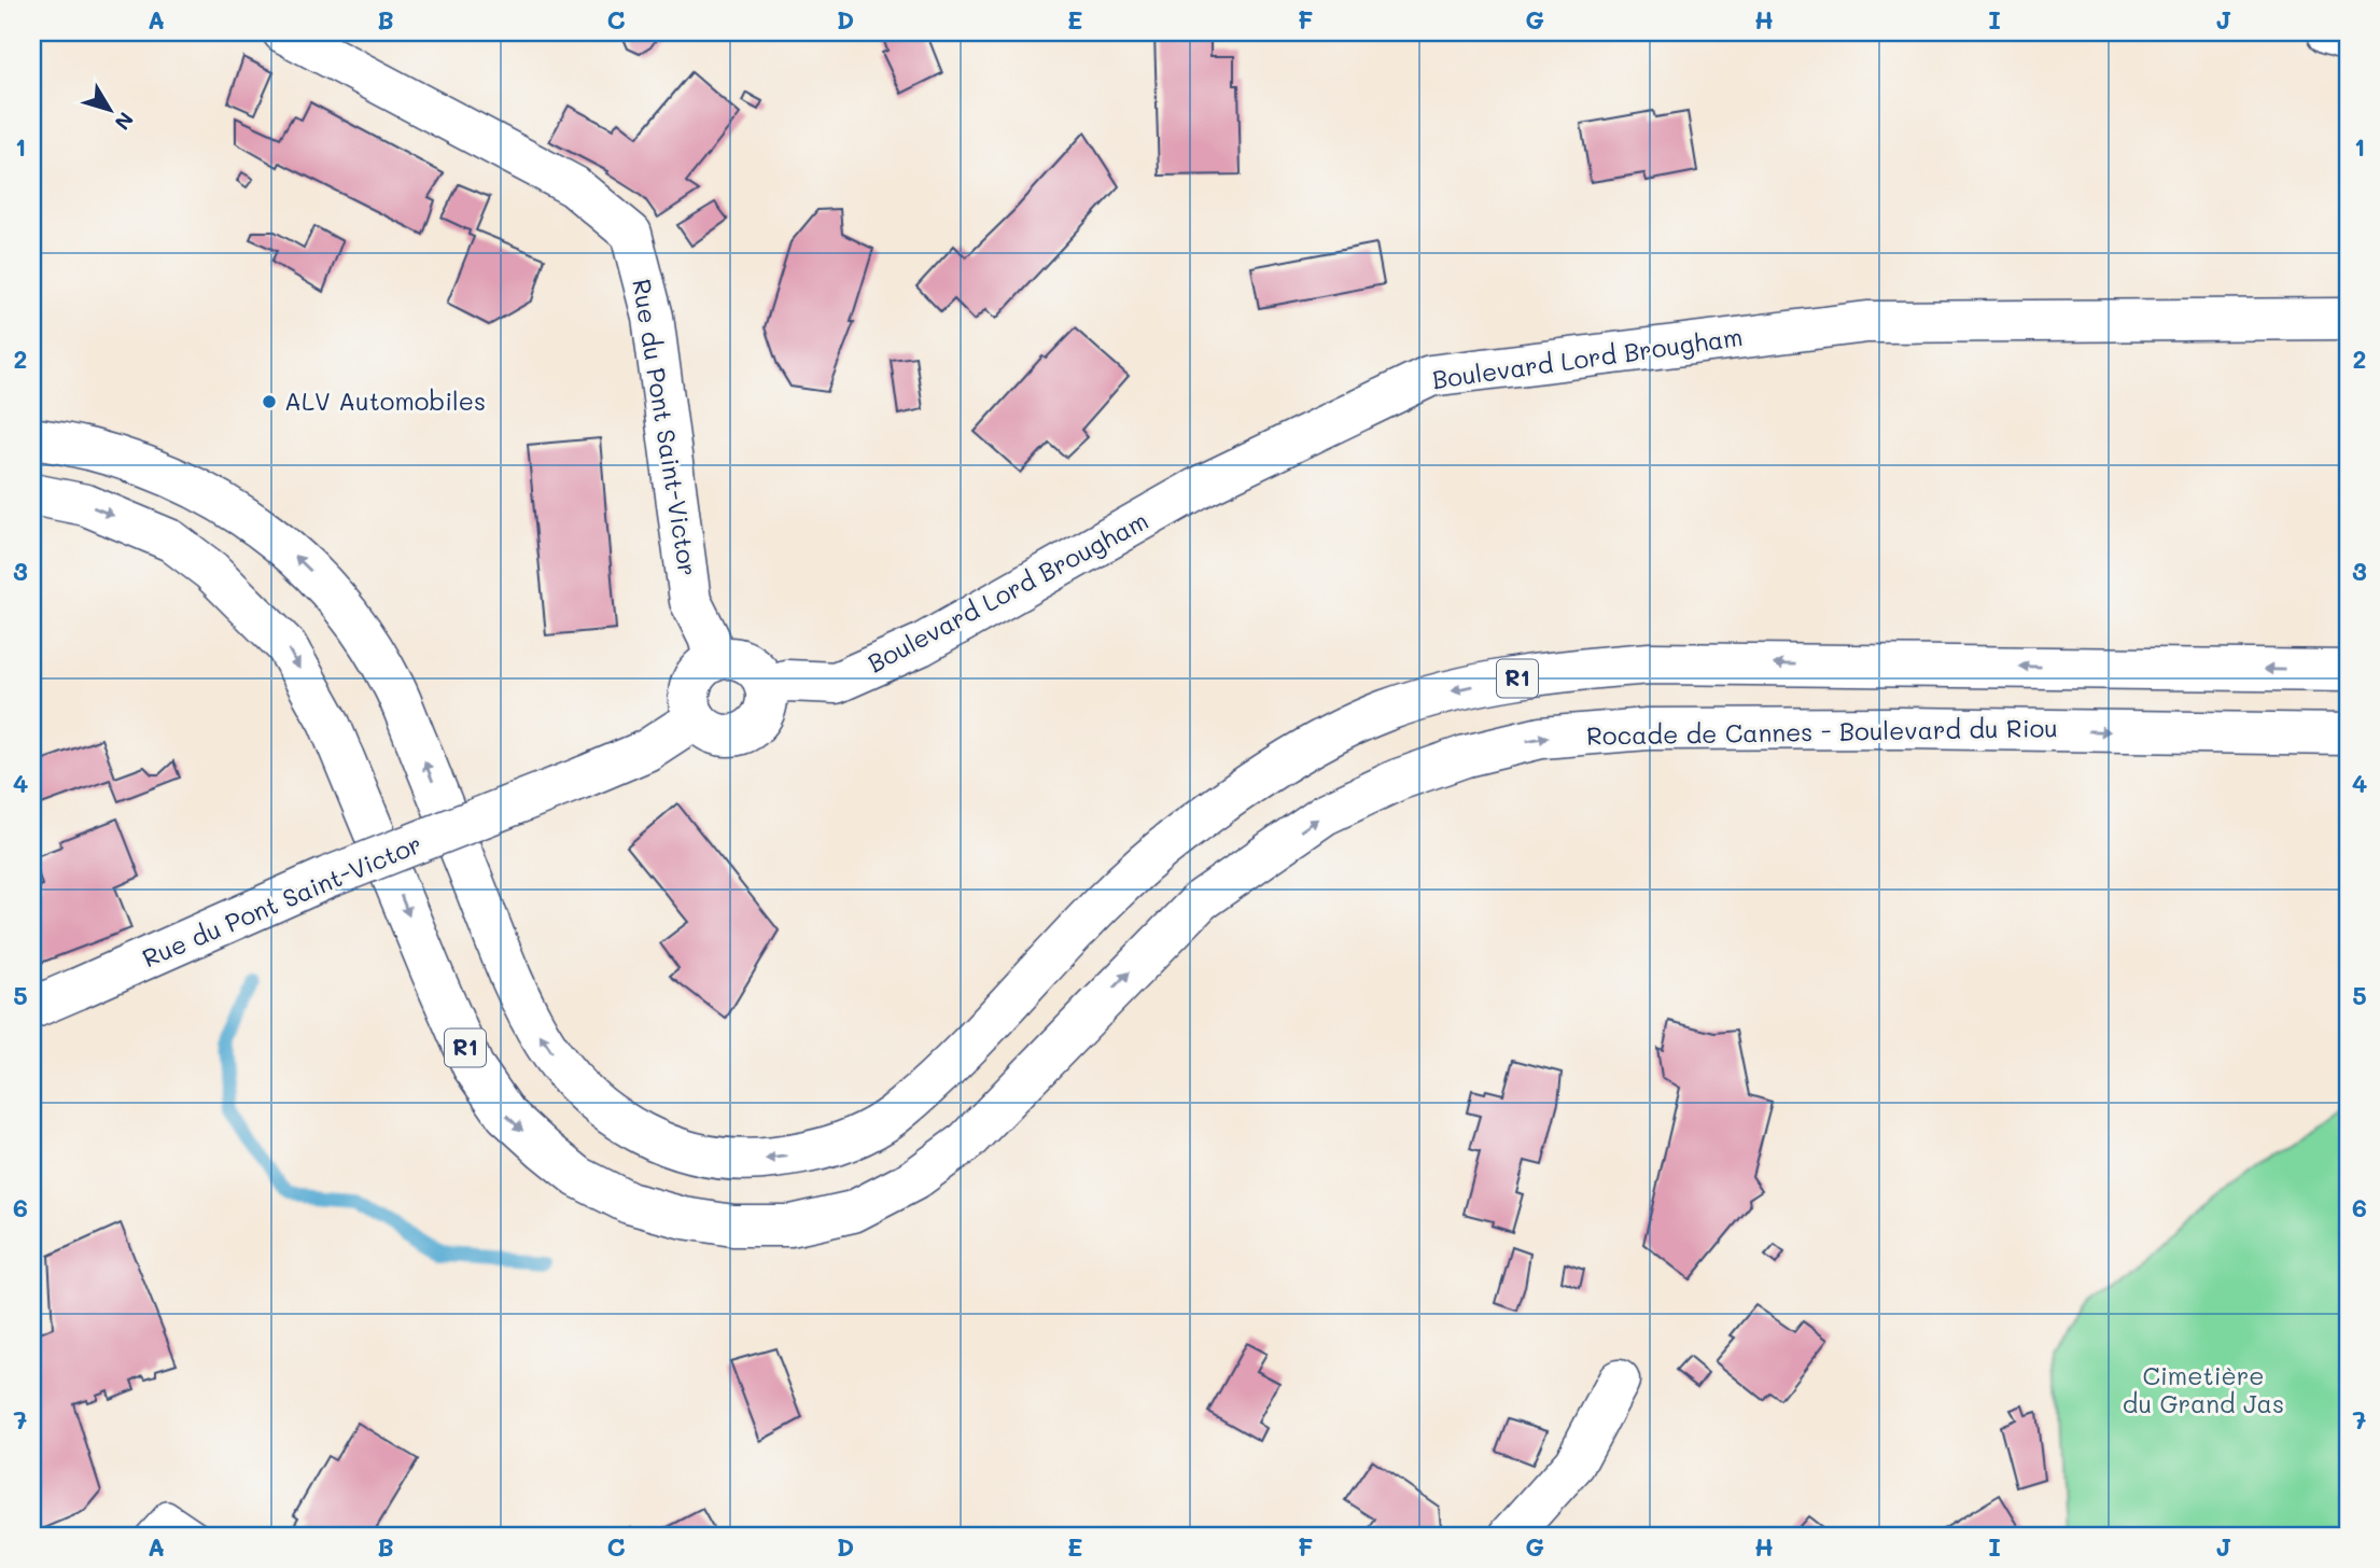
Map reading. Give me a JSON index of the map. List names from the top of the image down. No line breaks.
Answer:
{"streets":{"main road":["Boulevard Lord Brougham","Rue du Pont Saint-Victor","R1","Rocade de Cannes - Boulevard du Riou"]},"crossings":[["Boulevard Lord Brougham","Rue du Pont Saint-Victor"]],"one_way":["Rocade de Cannes - Boulevard du Riou"],"parks":["Cimetière du Grand Jas"],"places":["ALV Automobiles"],"north":"bottom right","grid":{"columns":["A","B","C","D","E","F","G","H","I","J"],"rows":["1","2","3","4","5","6","7"]}}
